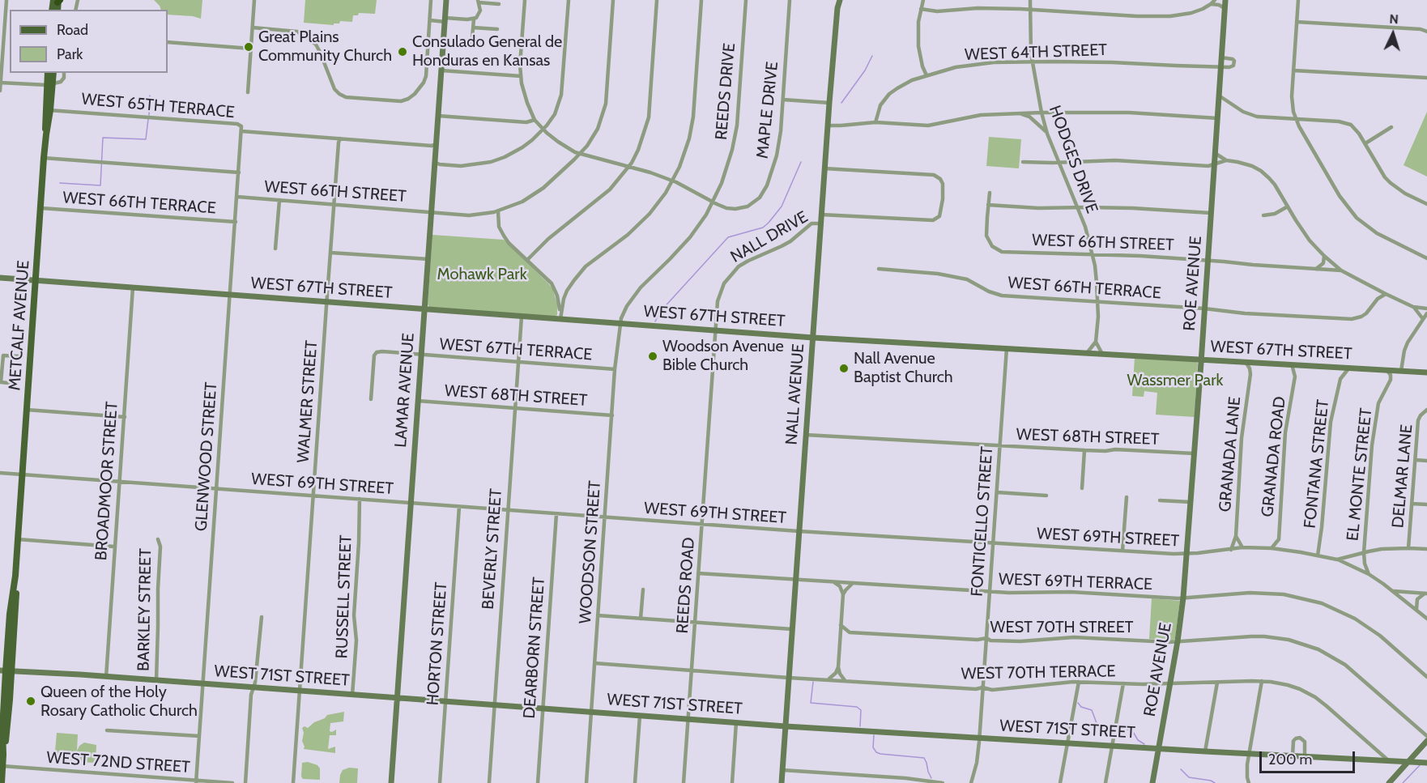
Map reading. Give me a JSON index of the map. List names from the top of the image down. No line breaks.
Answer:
{"streets":{"main road":["METCALF AVENUE"],"street":["WEST 64TH STREET","REEDS DRIVE","WEST 65TH TERRACE","MAPLE DRIVE","HODGES DRIVE","WEST 66TH STREET","WEST 66TH TERRACE","NALL DRIVE","ROE AVENUE","WEST 67TH STREET","WEST 67TH TERRACE","LAMAR AVENUE","NALL AVENUE","WEST 68TH STREET","WALMER STREET","GRANADA LANE","GLENWOOD STREET","GRANADA ROAD","FONTANA STREET","EL MONTE STREET","DELMAR LANE","BROADMOOR STREET","WEST 69TH STREET","FONTICELLO STREET","BEVERLY STREET","WOODSON STREET","WEST 69TH TERRACE","REEDS ROAD","RUSSELL STREET","BARKLEY STREET","WEST 70TH STREET","HORTON STREET","DEARBORN STREET","WEST 70TH TERRACE","WEST 71ST STREET","WEST 72ND STREET"]},"crossings":[["WEST 64TH STREET","HODGES DRIVE"],["WEST 64TH STREET","ROE AVENUE"],["REEDS DRIVE","MAPLE DRIVE"],["REEDS DRIVE","WEST 67TH STREET"],["REEDS DRIVE","WOODSON STREET"],["WEST 65TH TERRACE","METCALF AVENUE"],["WEST 65TH TERRACE","LAMAR AVENUE"],["WEST 65TH TERRACE","WALMER STREET"],["WEST 65TH TERRACE","GLENWOOD STREET"],["MAPLE DRIVE","WEST 66TH STREET"],["HODGES DRIVE","WEST 66TH STREET"],["HODGES DRIVE","WEST 66TH TERRACE"],["WEST 66TH STREET","WEST 66TH TERRACE"],["WEST 66TH STREET","ROE AVENUE"],["WEST 66TH STREET","LAMAR AVENUE"],["WEST 66TH STREET","WALMER STREET"],["WEST 66TH STREET","GLENWOOD STREET"],["WEST 66TH TERRACE","ROE AVENUE"],["WEST 66TH TERRACE","METCALF AVENUE"],["WEST 66TH TERRACE","GLENWOOD STREET"],["NALL DRIVE","WEST 67TH STREET"],["NALL DRIVE","NALL AVENUE"],["NALL DRIVE","REEDS ROAD"],["ROE AVENUE","WEST 67TH STREET"],["ROE AVENUE","WEST 68TH STREET"],["ROE AVENUE","WEST 69TH STREET"],["ROE AVENUE","WEST 69TH TERRACE"],["ROE AVENUE","WEST 70TH STREET"],["ROE AVENUE","WEST 70TH TERRACE"],["ROE AVENUE","WEST 71ST STREET"],["WEST 67TH STREET","METCALF AVENUE"],["WEST 67TH STREET","LAMAR AVENUE"],["WEST 67TH STREET","NALL AVENUE"],["WEST 67TH STREET","WALMER STREET"],["WEST 67TH STREET","GRANADA LANE"],["WEST 67TH STREET","GLENWOOD STREET"],["WEST 67TH STREET","GRANADA ROAD"],["WEST 67TH STREET","FONTANA STREET"],["WEST 67TH STREET","EL MONTE STREET"],["WEST 67TH STREET","BROADMOOR STREET"],["WEST 67TH STREET","FONTICELLO STREET"],["WEST 67TH STREET","BEVERLY STREET"],["WEST 67TH STREET","WOODSON STREET"],["WEST 67TH STREET","REEDS ROAD"],["METCALF AVENUE","WEST 69TH STREET"],["METCALF AVENUE","WEST 71ST STREET"],["METCALF AVENUE","WEST 72ND STREET"],["WEST 67TH TERRACE","LAMAR AVENUE"],["WEST 67TH TERRACE","BEVERLY STREET"],["WEST 67TH TERRACE","WOODSON STREET"],["LAMAR AVENUE","WEST 68TH STREET"],["LAMAR AVENUE","WEST 69TH STREET"],["LAMAR AVENUE","WEST 71ST STREET"],["NALL AVENUE","WEST 68TH STREET"],["NALL AVENUE","WEST 69TH STREET"],["NALL AVENUE","WEST 69TH TERRACE"],["NALL AVENUE","WEST 70TH TERRACE"],["NALL AVENUE","WEST 71ST STREET"],["WEST 68TH STREET","FONTICELLO STREET"],["WEST 68TH STREET","BEVERLY STREET"],["WEST 68TH STREET","WOODSON STREET"],["WALMER STREET","WEST 69TH STREET"],["WALMER STREET","WEST 71ST STREET"],["GRANADA LANE","WEST 69TH STREET"],["GLENWOOD STREET","WEST 69TH STREET"],["GLENWOOD STREET","WEST 71ST STREET"],["GLENWOOD STREET","WEST 72ND STREET"],["GRANADA ROAD","WEST 69TH STREET"],["FONTANA STREET","WEST 69TH STREET"],["EL MONTE STREET","WEST 69TH STREET"],["DELMAR LANE","WEST 69TH STREET"],["BROADMOOR STREET","WEST 69TH STREET"],["BROADMOOR STREET","WEST 71ST STREET"],["WEST 69TH STREET","FONTICELLO STREET"],["WEST 69TH STREET","BEVERLY STREET"],["WEST 69TH STREET","WOODSON STREET"],["WEST 69TH STREET","REEDS ROAD"],["WEST 69TH STREET","RUSSELL STREET"],["WEST 69TH STREET","HORTON STREET"],["WEST 69TH STREET","DEARBORN STREET"],["FONTICELLO STREET","WEST 69TH TERRACE"],["FONTICELLO STREET","WEST 70TH STREET"],["FONTICELLO STREET","WEST 70TH TERRACE"],["FONTICELLO STREET","WEST 71ST STREET"],["BEVERLY STREET","WEST 71ST STREET"],["WOODSON STREET","WEST 70TH TERRACE"],["WOODSON STREET","WEST 71ST STREET"],["WEST 69TH TERRACE","REEDS ROAD"],["REEDS ROAD","WEST 70TH TERRACE"],["REEDS ROAD","WEST 71ST STREET"],["RUSSELL STREET","WEST 71ST STREET"],["BARKLEY STREET","WEST 71ST STREET"],["HORTON STREET","WEST 71ST STREET"],["DEARBORN STREET","WEST 71ST STREET"],["WEST 70TH TERRACE","WEST 71ST STREET"]],"parks":["Mohawk Park","Wassmer Park"],"places":["Great Plains Community Church","Consulado General de Honduras en Kansas","Woodson Avenue Bible Church","Nall Avenue Baptist Church","Queen of the Holy Rosary Catholic Church"],"legend":["Road","Park"],"scale_bar":"200 m","north":"top"}
